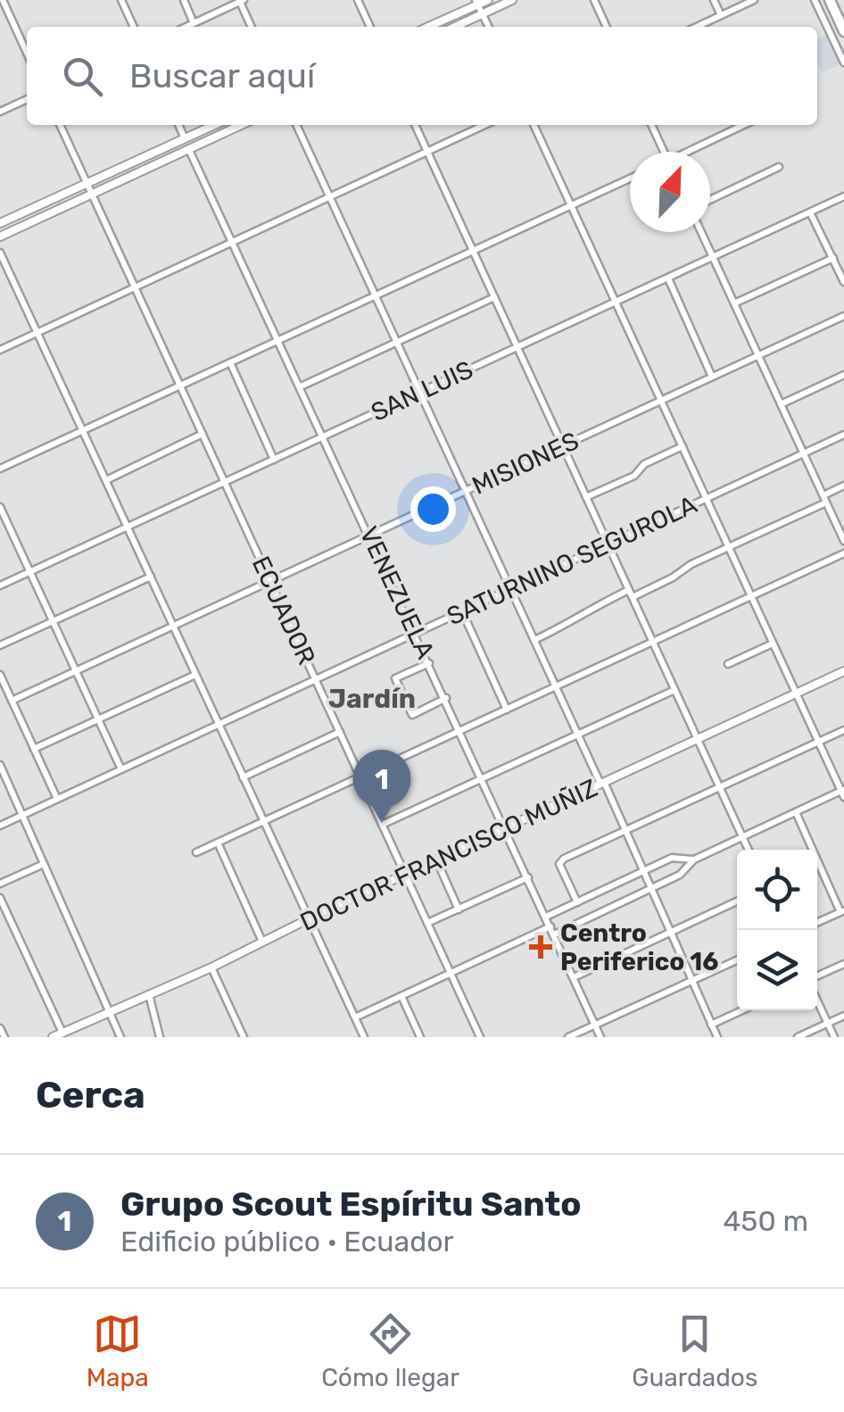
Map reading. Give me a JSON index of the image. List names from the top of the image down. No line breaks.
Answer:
{"streets":{"main road":["DOCTOR FRANCISCO MUÑIZ"],"street":["SAN LUIS","MISIONES","SATURNINO SEGUROLA","VENEZUELA","ECUADOR"]},"crossings":[["SAN LUIS","VENEZUELA"],["SAN LUIS","ECUADOR"],["MISIONES","VENEZUELA"],["MISIONES","ECUADOR"],["SATURNINO SEGUROLA","VENEZUELA"],["SATURNINO SEGUROLA","ECUADOR"],["VENEZUELA","DOCTOR FRANCISCO MUÑIZ"],["ECUADOR","DOCTOR FRANCISCO MUÑIZ"]],"districts":["Jardín"],"places":{"health":["Centro Periferico 16"]},"north":"top right","page":{"search":"Buscar aquí","pins":"1","heading":"Cerca","list":[{"mark":"1","name":"Grupo Scout Espíritu Santo","note":"Edificio público · Ecuador","value":"450 m"}],"nav":["Mapa","Cómo llegar","Guardados"]}}
